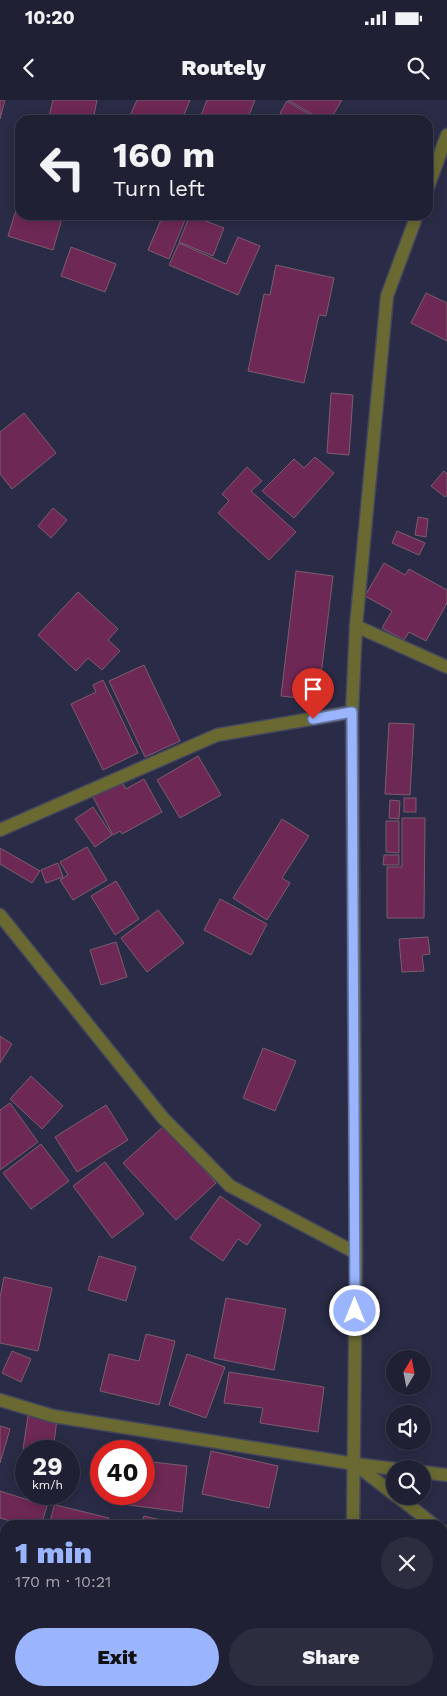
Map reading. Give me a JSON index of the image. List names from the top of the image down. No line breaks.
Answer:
{"north":"top","page":{"status":"10:20","header":"Routely","turn":["160 m","Turn left"],"speed":"29 km/h","limit":"40","heading":["1 min","170 m · 10:21"],"buttons":["Exit","Share"]}}
